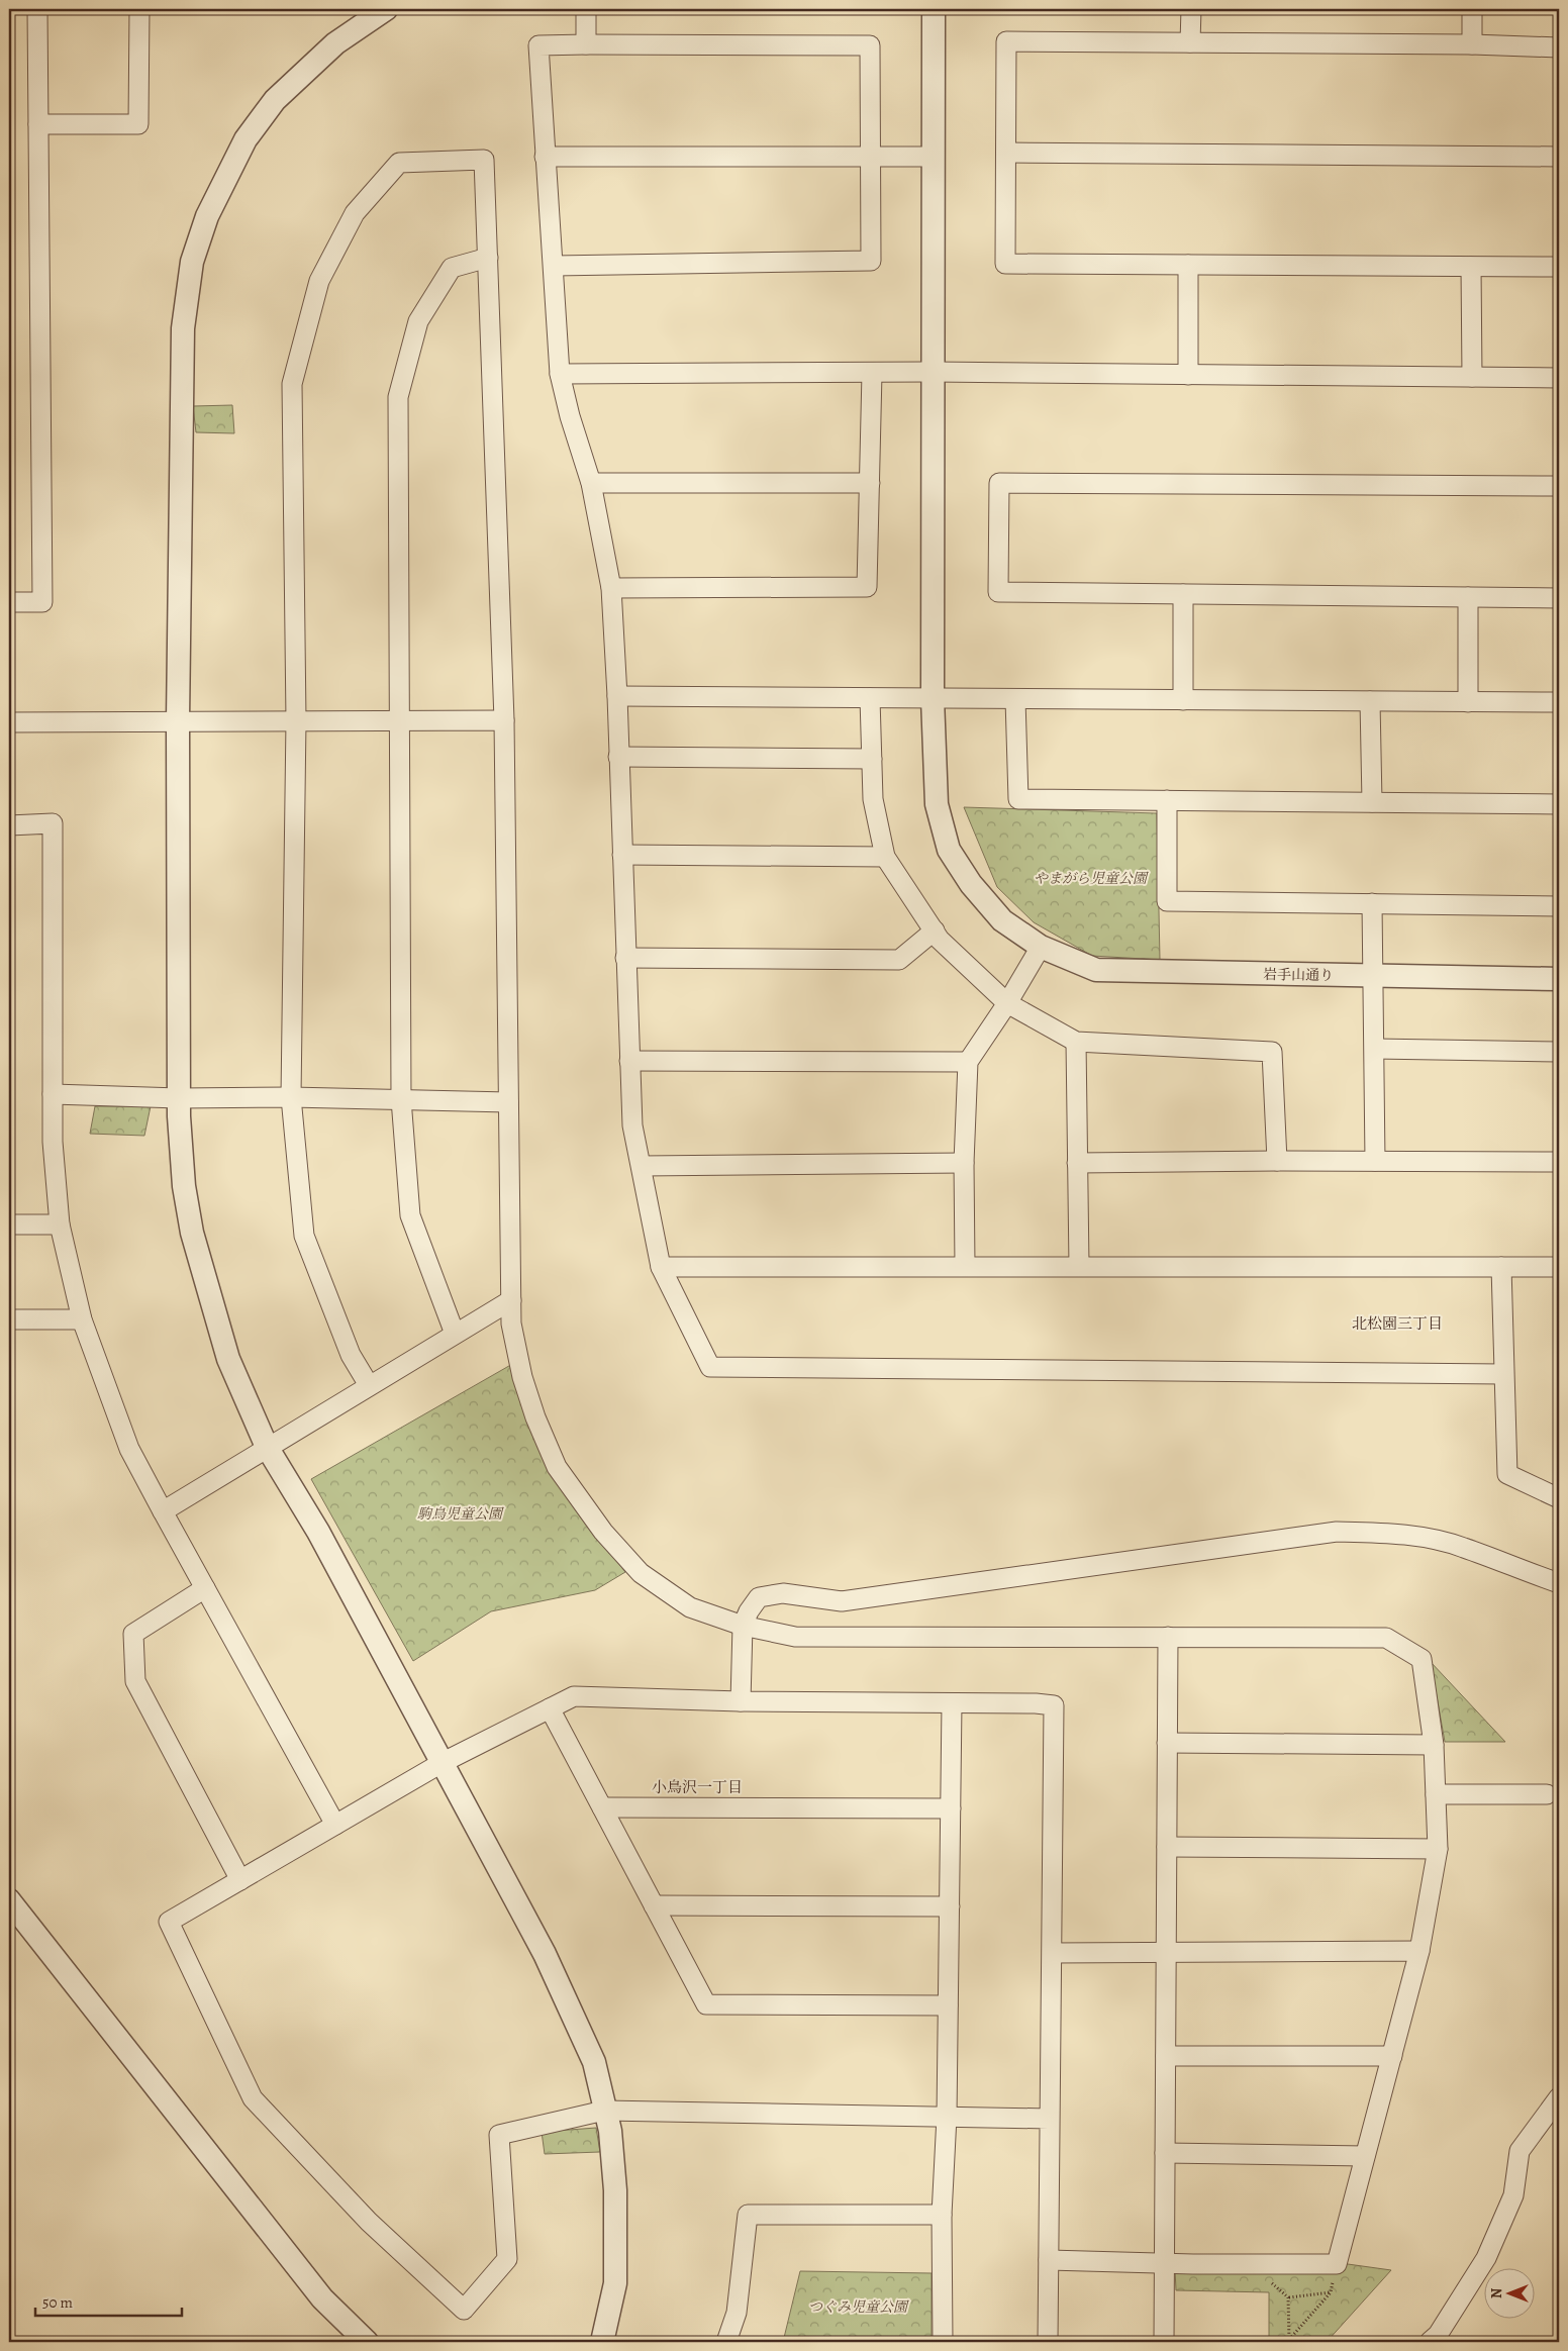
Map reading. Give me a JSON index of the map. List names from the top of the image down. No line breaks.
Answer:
{"streets":{"street":["岩手山通り"]},"districts":["北松園三丁目","小鳥沢一丁目"],"parks":["やまがら児童公園","駒鳥児童公園","つぐみ児童公園"],"scale_bar":"50 m","north":"left"}
